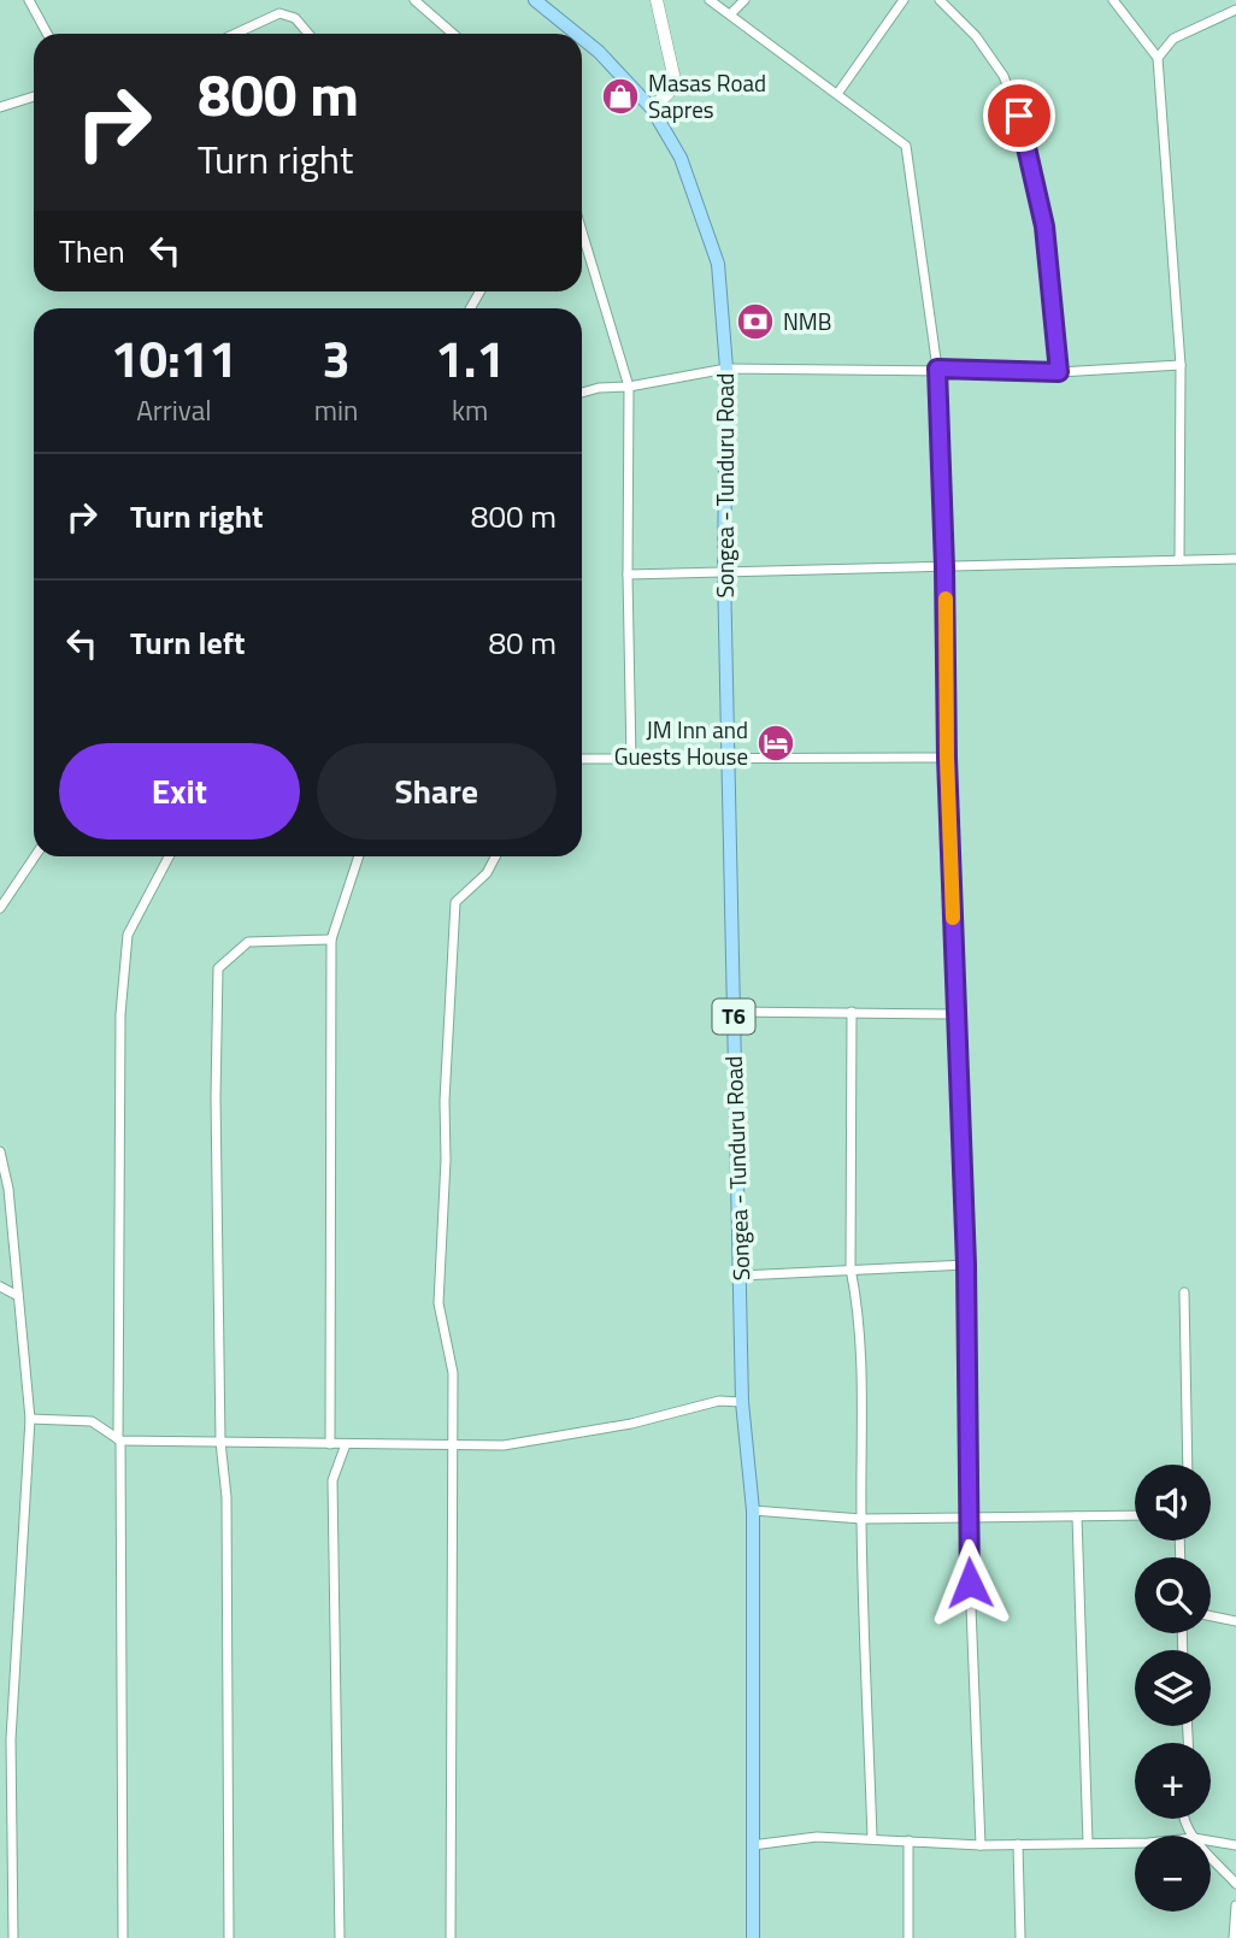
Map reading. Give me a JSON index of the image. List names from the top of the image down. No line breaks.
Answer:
{"streets":{"highway":["Songea - Tunduru Road","T6"]},"crossings":[["Songea - Tunduru Road","T6"]],"places":{"shop":["Masas Road Sapres"],"bank":["NMB"],"hotel":["JM Inn and Guests House"]},"page":{"turn":["800 m","Turn right"],"then":"Then","eta":["10:11","Arrival","3","min","1.1","km"],"list":[{"name":"Turn right","value":"800 m"},{"name":"Turn left","value":"80 m"}],"buttons":["Exit","Share"],"map_buttons":["+","−"]}}
